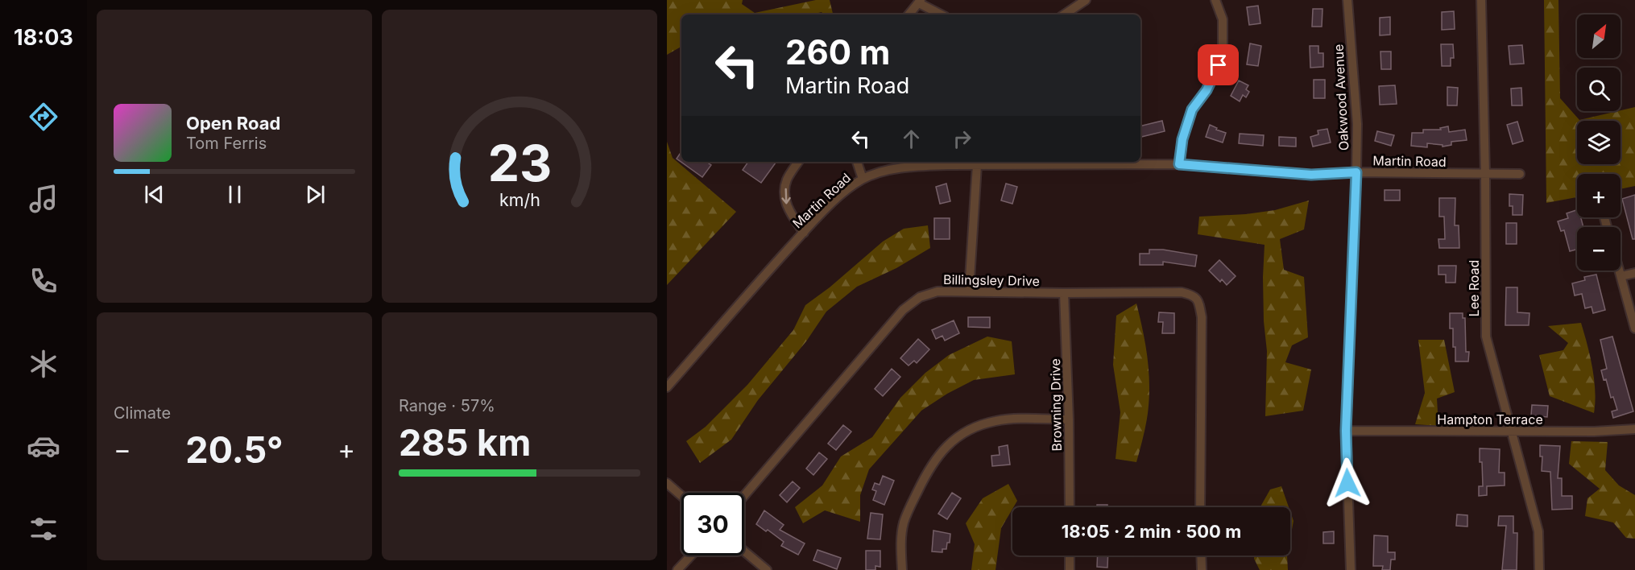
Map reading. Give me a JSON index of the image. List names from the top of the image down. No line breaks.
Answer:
{"streets":{"street":["Oakwood Avenue","Martin Road","Billingsley Drive","Lee Road","Browning Drive","Hampton Terrace"]},"crossings":[["Oakwood Avenue","Martin Road"],["Oakwood Avenue","Hampton Terrace"],["Martin Road","Lee Road"],["Billingsley Drive","Browning Drive"],["Lee Road","Hampton Terrace"]],"north":"top right","page":{"tabs":"18:03","map_buttons":["+","−"],"turn":["260 m","Martin Road"],"song":["Open Road","Tom Ferris"],"tile":["Climate",["Range · 57%","285 km"]],"heat":["−","20.5°","+"],"limit":"30","trip":"18:05 · 2 min · 500 m","gauge":["23","km/h"]}}
